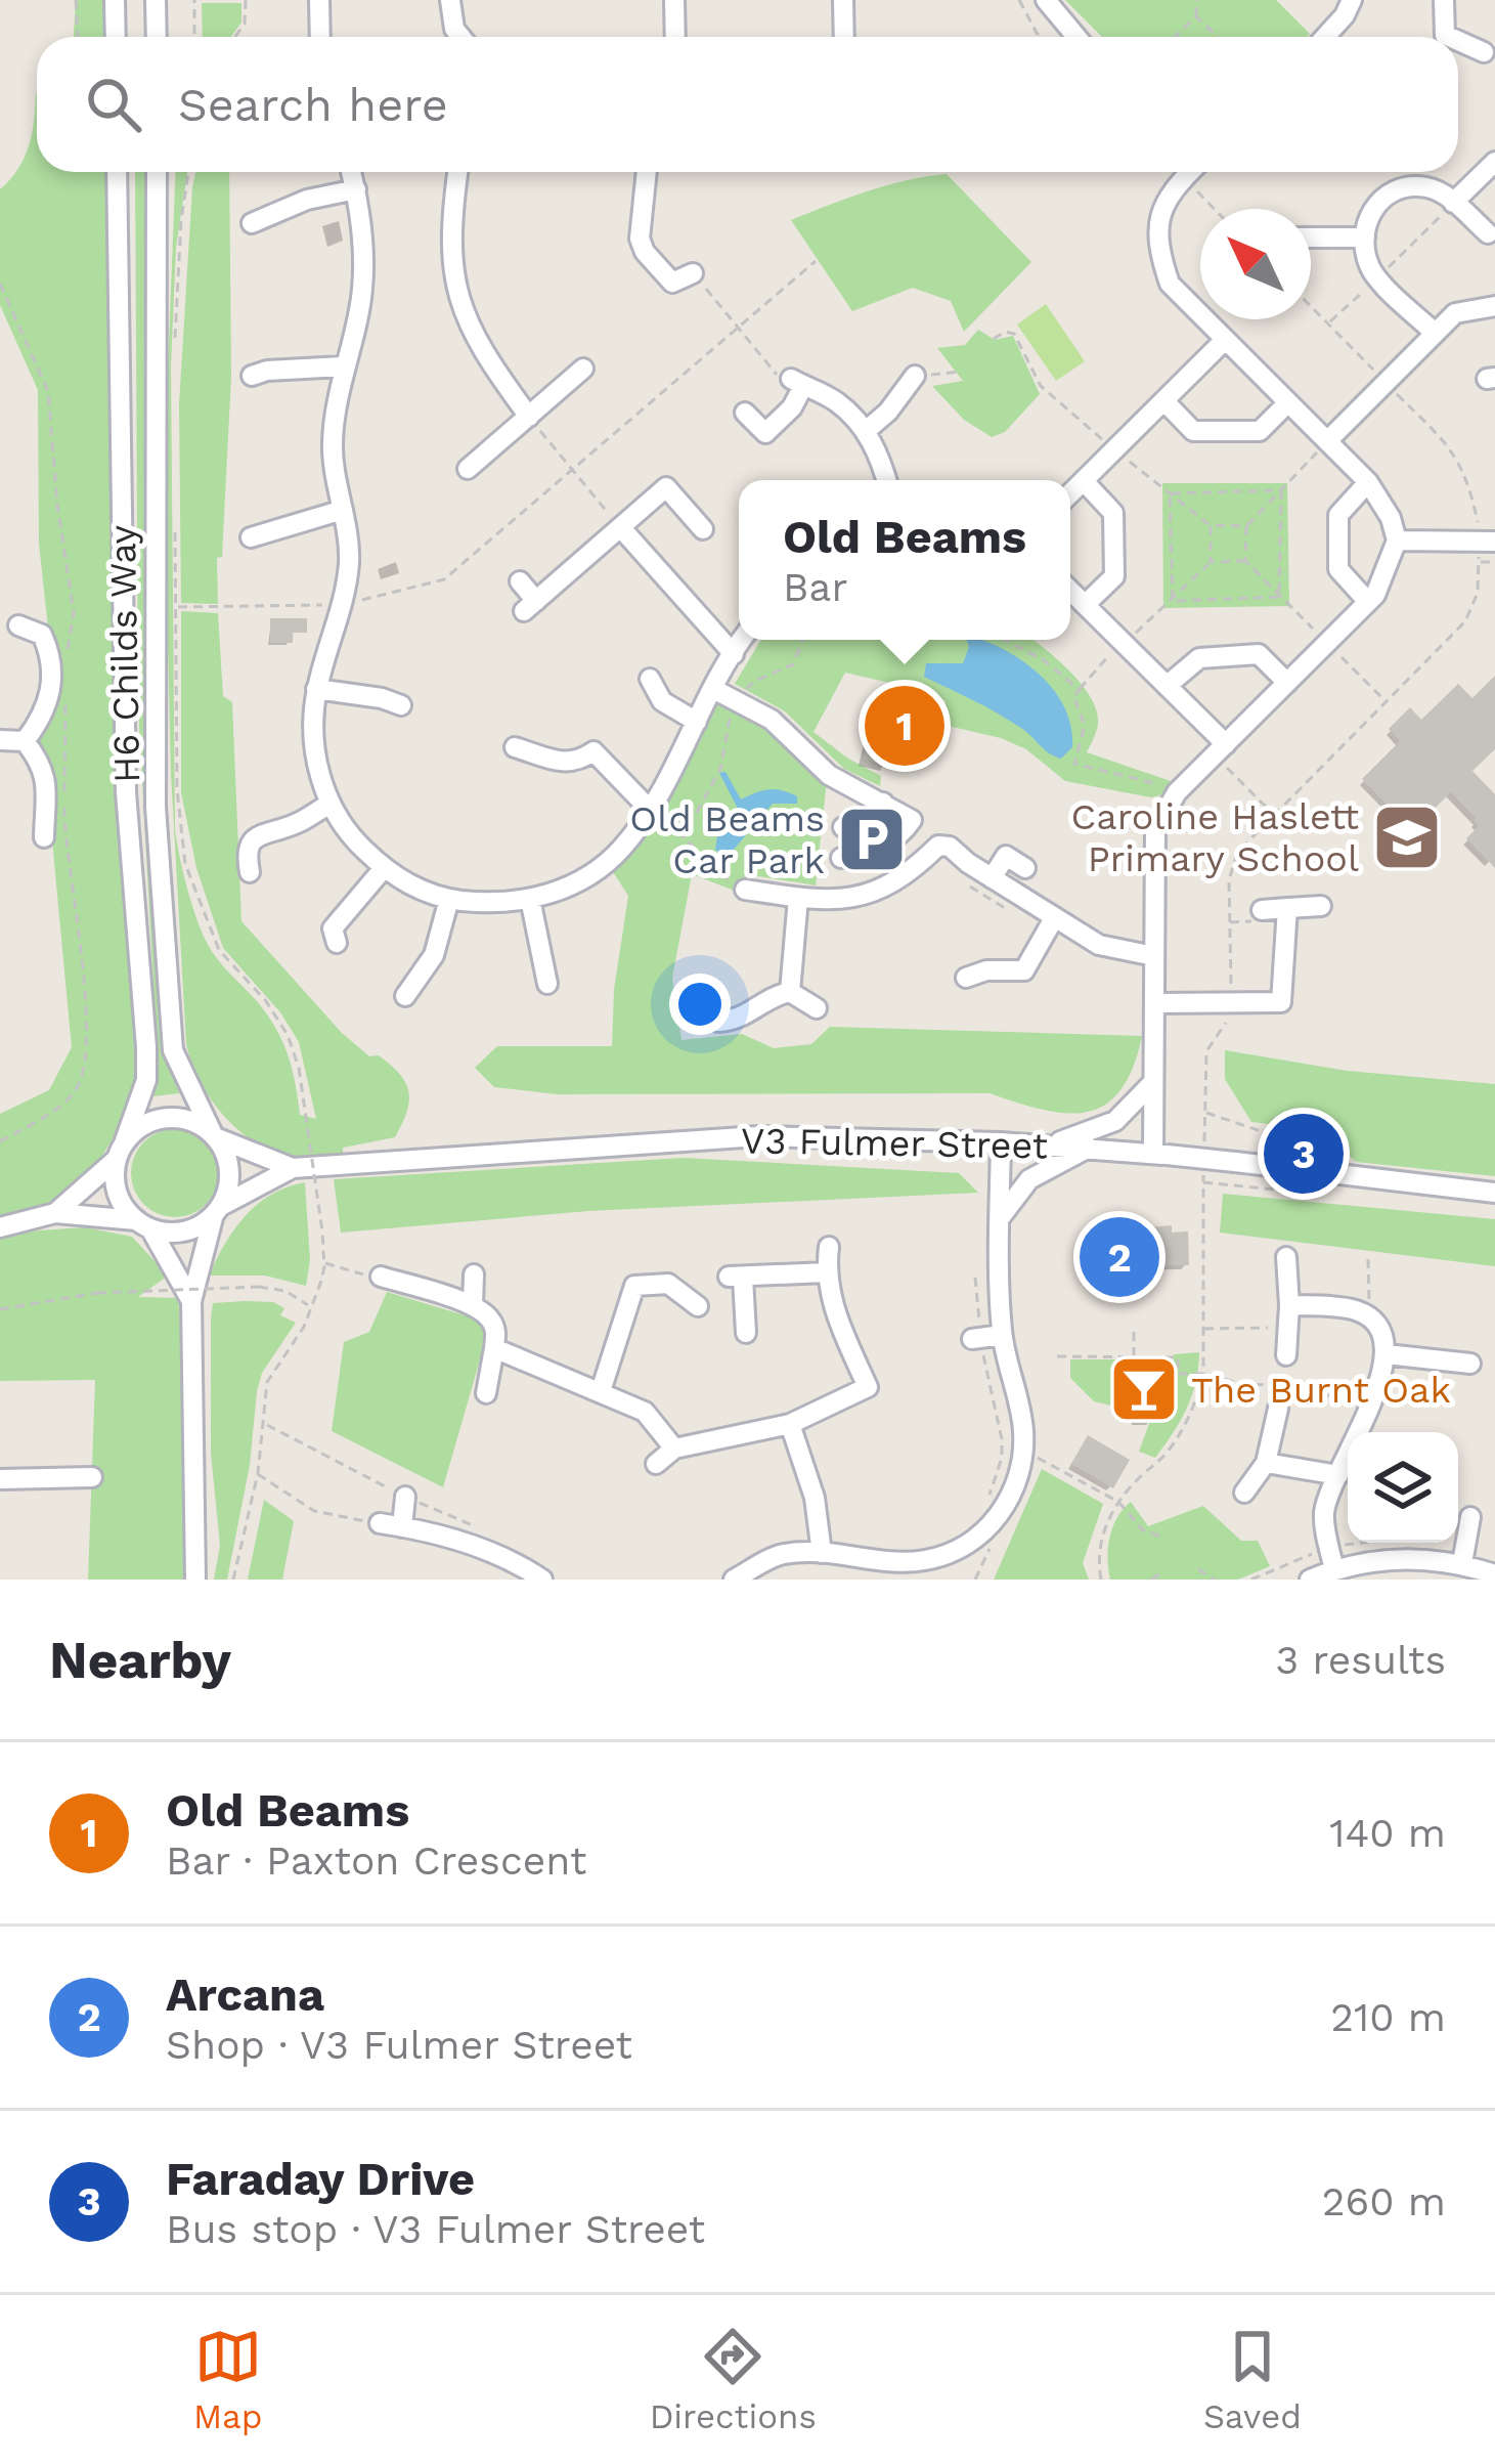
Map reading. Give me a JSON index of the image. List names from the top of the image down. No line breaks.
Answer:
{"streets":{"street":["H6 Childs Way","V3 Fulmer Street"]},"crossings":[["H6 Childs Way","V3 Fulmer Street"]],"places":{"school or university":["Caroline Haslett Primary School"],"parking":["Old Beams Car Park"],"bar":["The Burnt Oak"]},"north":"top left","page":{"search":"Search here","popup":["Old Beams","Bar"],"pins":["1","3","2"],"heading":["Nearby","3 results"],"list":[{"mark":"1","name":"Old Beams","note":"Bar · Paxton Crescent","value":"140 m"},{"mark":"2","name":"Arcana","note":"Shop · V3 Fulmer Street","value":"210 m"},{"mark":"3","name":"Faraday Drive","note":"Bus stop · V3 Fulmer Street","value":"260 m"}],"nav":["Map","Directions","Saved"]}}
